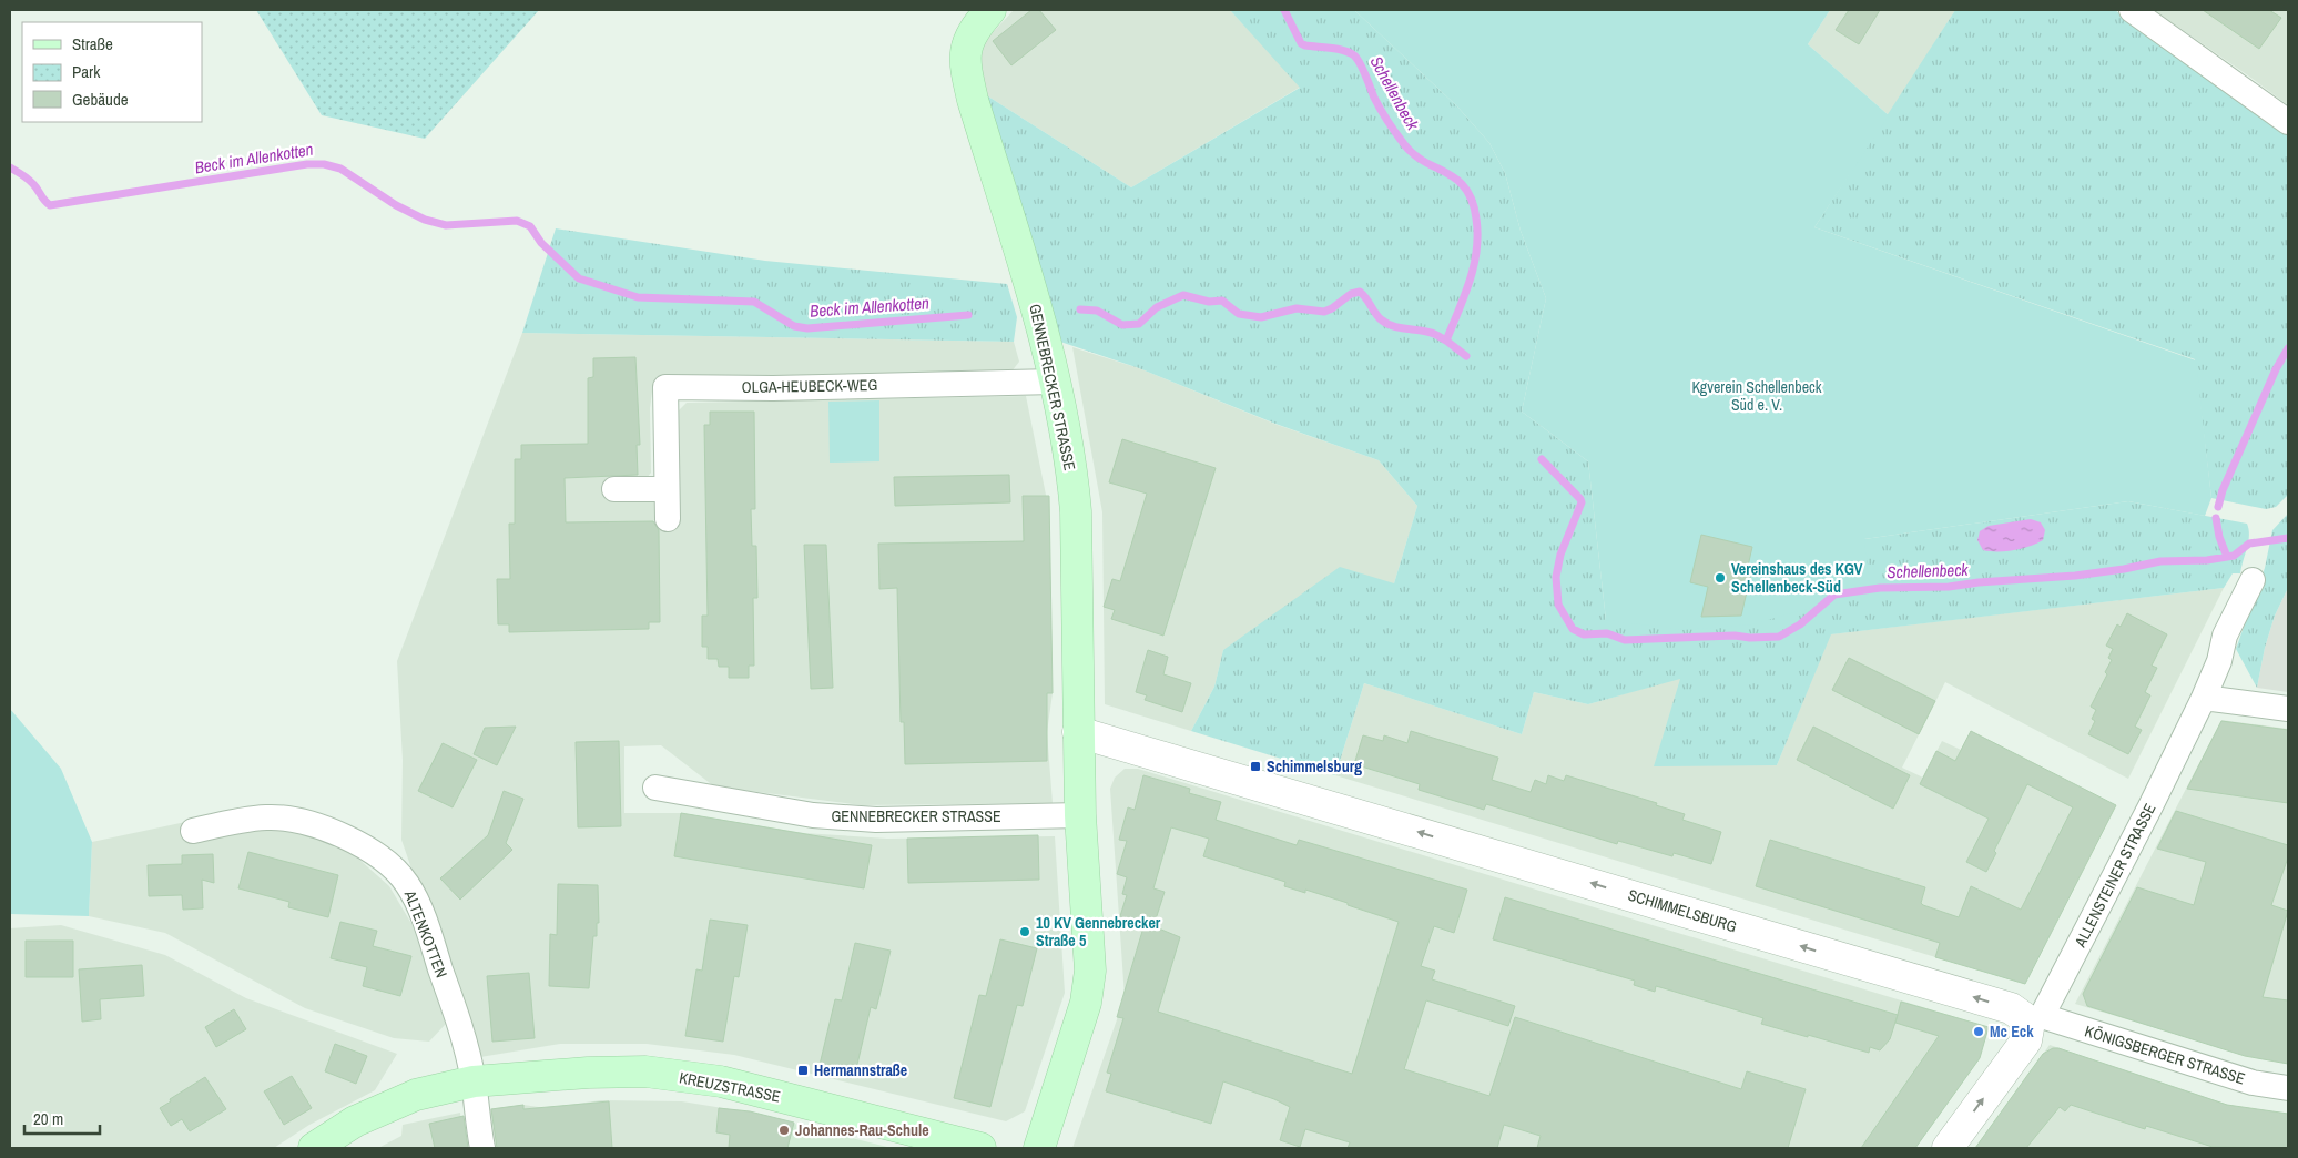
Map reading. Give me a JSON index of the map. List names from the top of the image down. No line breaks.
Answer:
{"streets":{"main road":["GENNEBRECKER STRASSE","KREUZSTRASSE"],"street":["OLGA-HEUBECK-WEG","ALLENSTEINER STRASSE","SCHIMMELSBURG","ALTENKOTTEN","KÖNIGSBERGER STRASSE"]},"crossings":[["OLGA-HEUBECK-WEG","GENNEBRECKER STRASSE"],["GENNEBRECKER STRASSE","SCHIMMELSBURG"],["ALLENSTEINER STRASSE","SCHIMMELSBURG"],["ALLENSTEINER STRASSE","KÖNIGSBERGER STRASSE"],["SCHIMMELSBURG","KÖNIGSBERGER STRASSE"],["ALTENKOTTEN","KREUZSTRASSE"]],"one_way":["SCHIMMELSBURG"],"water":["Schellenbeck","Beck im Allenkotten"],"parks":["Kgverein Schellenbeck Süd e. V."],"places":{"other":["Vereinshaus des KGV Schellenbeck-Süd","10 KV Gennebrecker Straße 5","Mc Eck","Johannes-Rau-Schule"],"transit":["Schimmelsburg","Hermannstraße"]},"legend":["Straße","Park","Gebäude"],"scale_bar":"20 m"}
